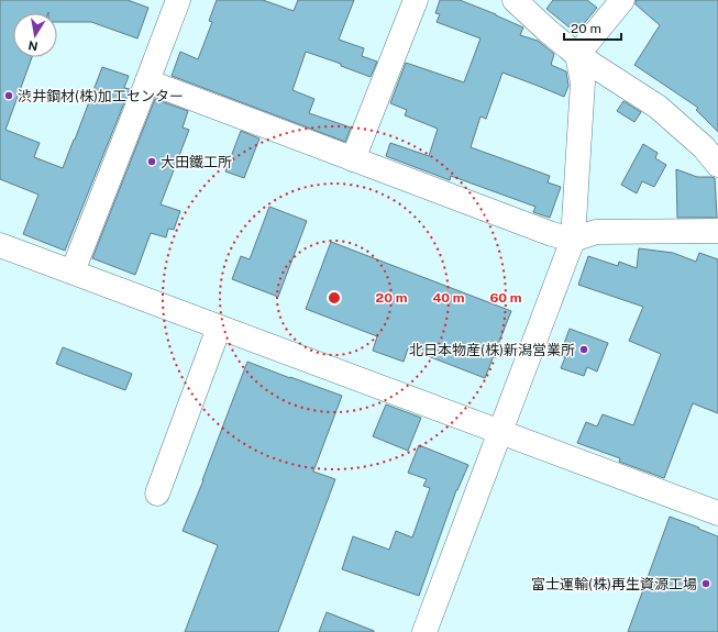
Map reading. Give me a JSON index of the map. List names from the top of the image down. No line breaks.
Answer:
{"places":["渋井鋼材(株)加工センター","大田鐵工所","北日本物産(株)新潟営業所","富士運輸(株)再生資源工場"],"scale_bar":"20 m","north":"bottom","rings":["20 m","40 m","60 m"]}
